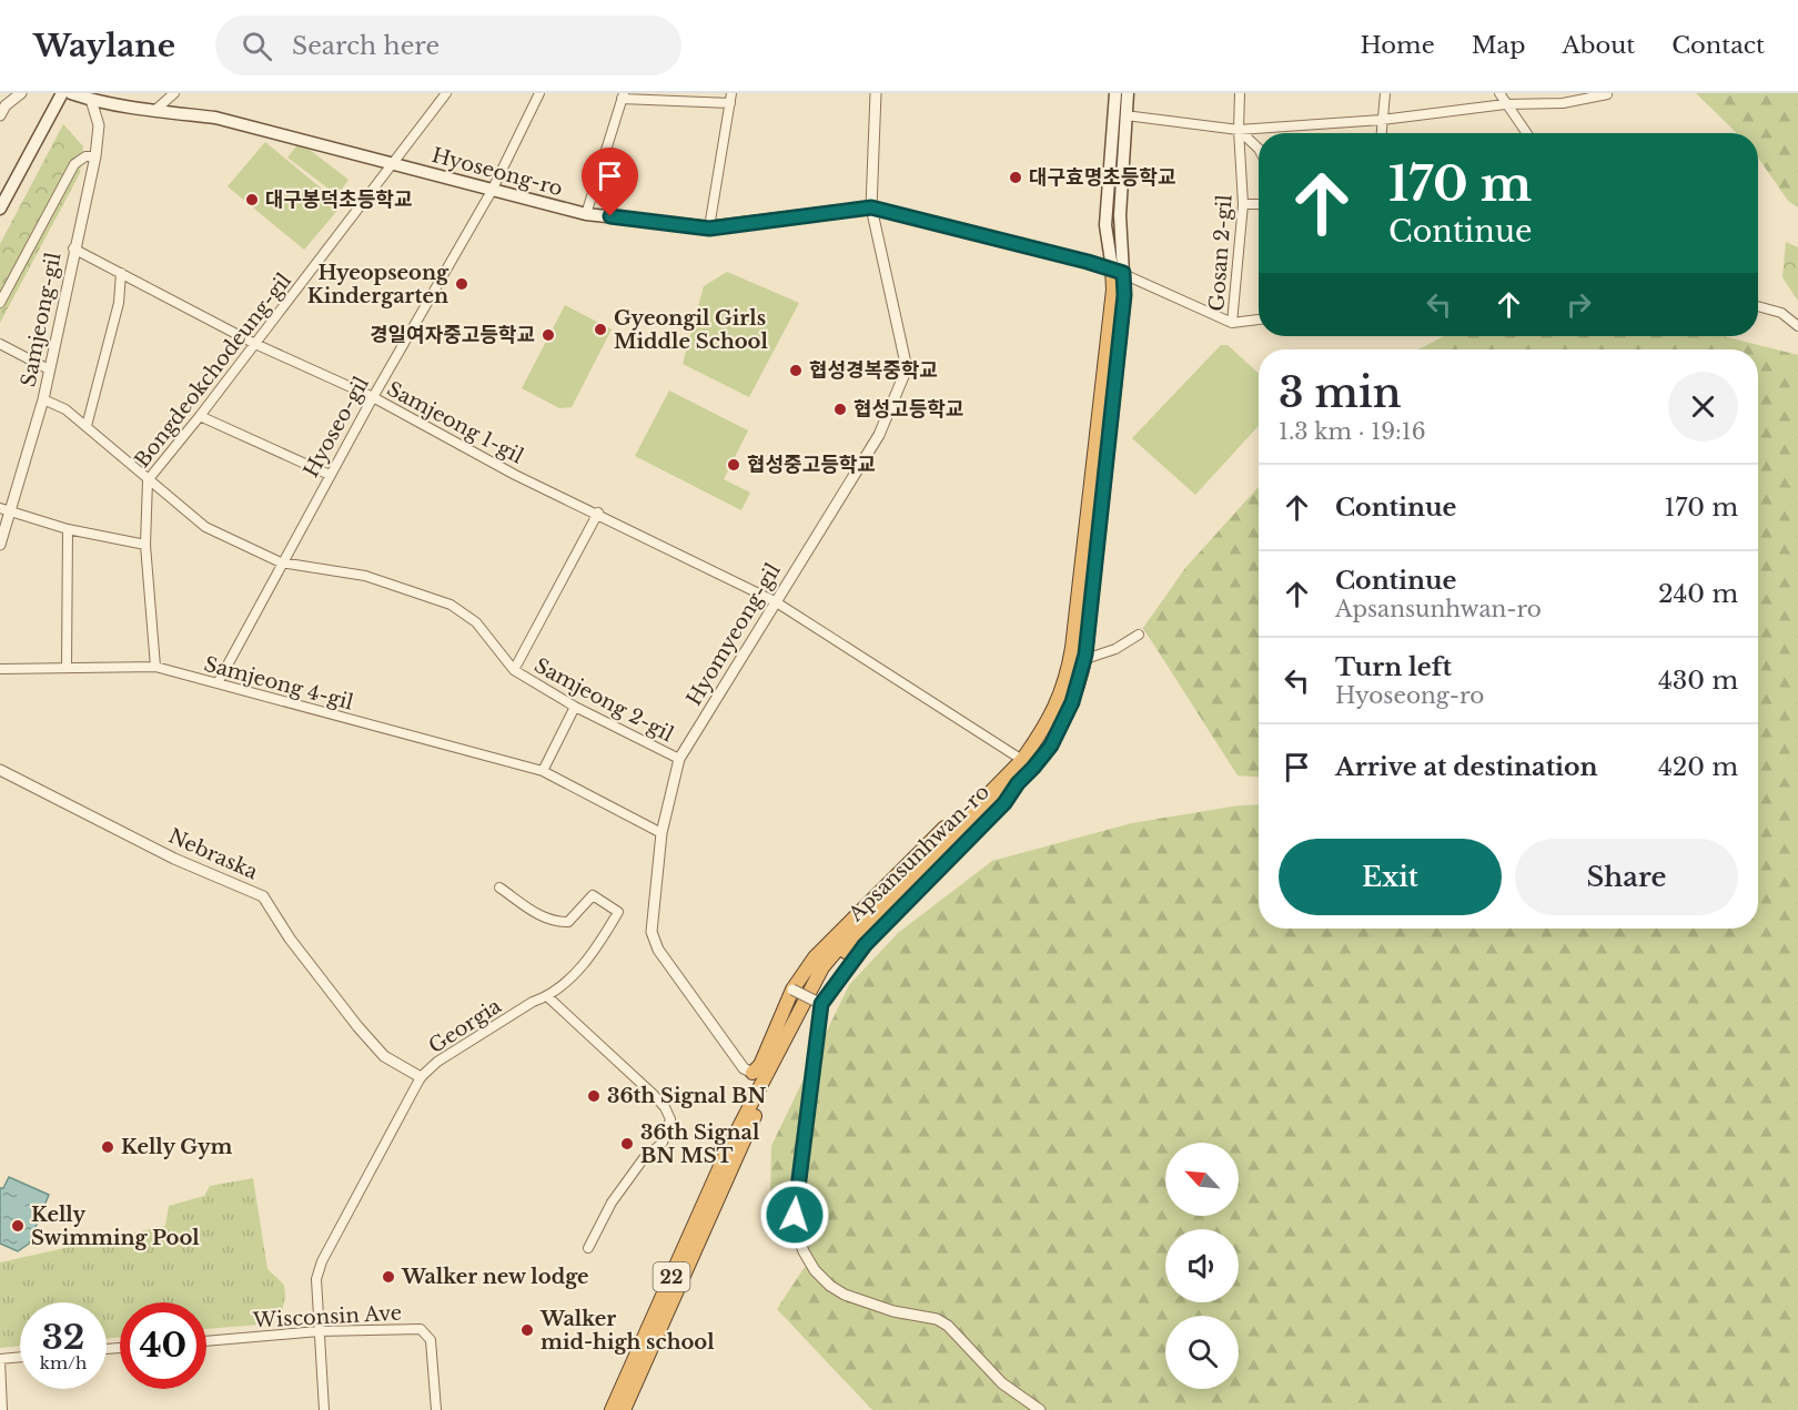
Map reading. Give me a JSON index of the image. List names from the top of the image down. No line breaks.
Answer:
{"streets":{"highway":["Apsansunhwan-ro","22"],"main road":["Hyoseong-ro"],"street":["Gosan 2-gil","Samjeong-gil","Bongdeokchodeung-gil","Samjeong 1-gil","Hyoseo-gil","Hyomyeong-gil","Samjeong 4-gil","Samjeong 2-gil","Nebraska","Georgia","Wisconsin Ave"]},"crossings":[["Hyoseong-ro","Gosan 2-gil"],["Hyoseong-ro","Samjeong-gil"],["Hyoseong-ro","Bongdeokchodeung-gil"],["Hyoseong-ro","Hyoseo-gil"],["Hyoseong-ro","Hyomyeong-gil"],["Hyoseong-ro","Apsansunhwan-ro"],["Gosan 2-gil","Apsansunhwan-ro"],["Samjeong-gil","Samjeong 1-gil"],["Samjeong-gil","Samjeong 2-gil"],["Bongdeokchodeung-gil","Samjeong 1-gil"],["Bongdeokchodeung-gil","Samjeong 4-gil"],["Bongdeokchodeung-gil","Samjeong 2-gil"],["Samjeong 1-gil","Hyoseo-gil"],["Samjeong 1-gil","Hyomyeong-gil"],["Samjeong 1-gil","Samjeong 2-gil"],["Samjeong 1-gil","Apsansunhwan-ro"],["Hyoseo-gil","Samjeong 4-gil"],["Hyoseo-gil","Samjeong 2-gil"],["Hyomyeong-gil","Samjeong 4-gil"],["Hyomyeong-gil","Samjeong 2-gil"],["Nebraska","Georgia"],["Georgia","Wisconsin Ave"]],"places":["대구효명초등학교","대구봉덕초등학교","Hyeopseong Kindergarten","Gyeongil Girls Middle School","경일여자중고등학교","협성경복중학교","협성고등학교","협성중고등학교","36th Signal BN","36th Signal BN MST","Kelly Gym","Kelly Swimming Pool","Walker new lodge","Walker mid-high school"],"north":"top left","page":{"header":"Waylane","search":"Search here","nav":["Home","Map","About","Contact"],"turn":["170 m","Continue"],"heading":["3 min","1.3 km · 19:16"],"list":[{"name":"Continue","value":"170 m"},{"name":"Continue","note":"Apsansunhwan-ro","value":"240 m"},{"name":"Turn left","note":"Hyoseong-ro","value":"430 m"},{"name":"Arrive at destination","value":"420 m"}],"buttons":["Exit","Share"],"speed":"32 km/h","limit":"40"}}
